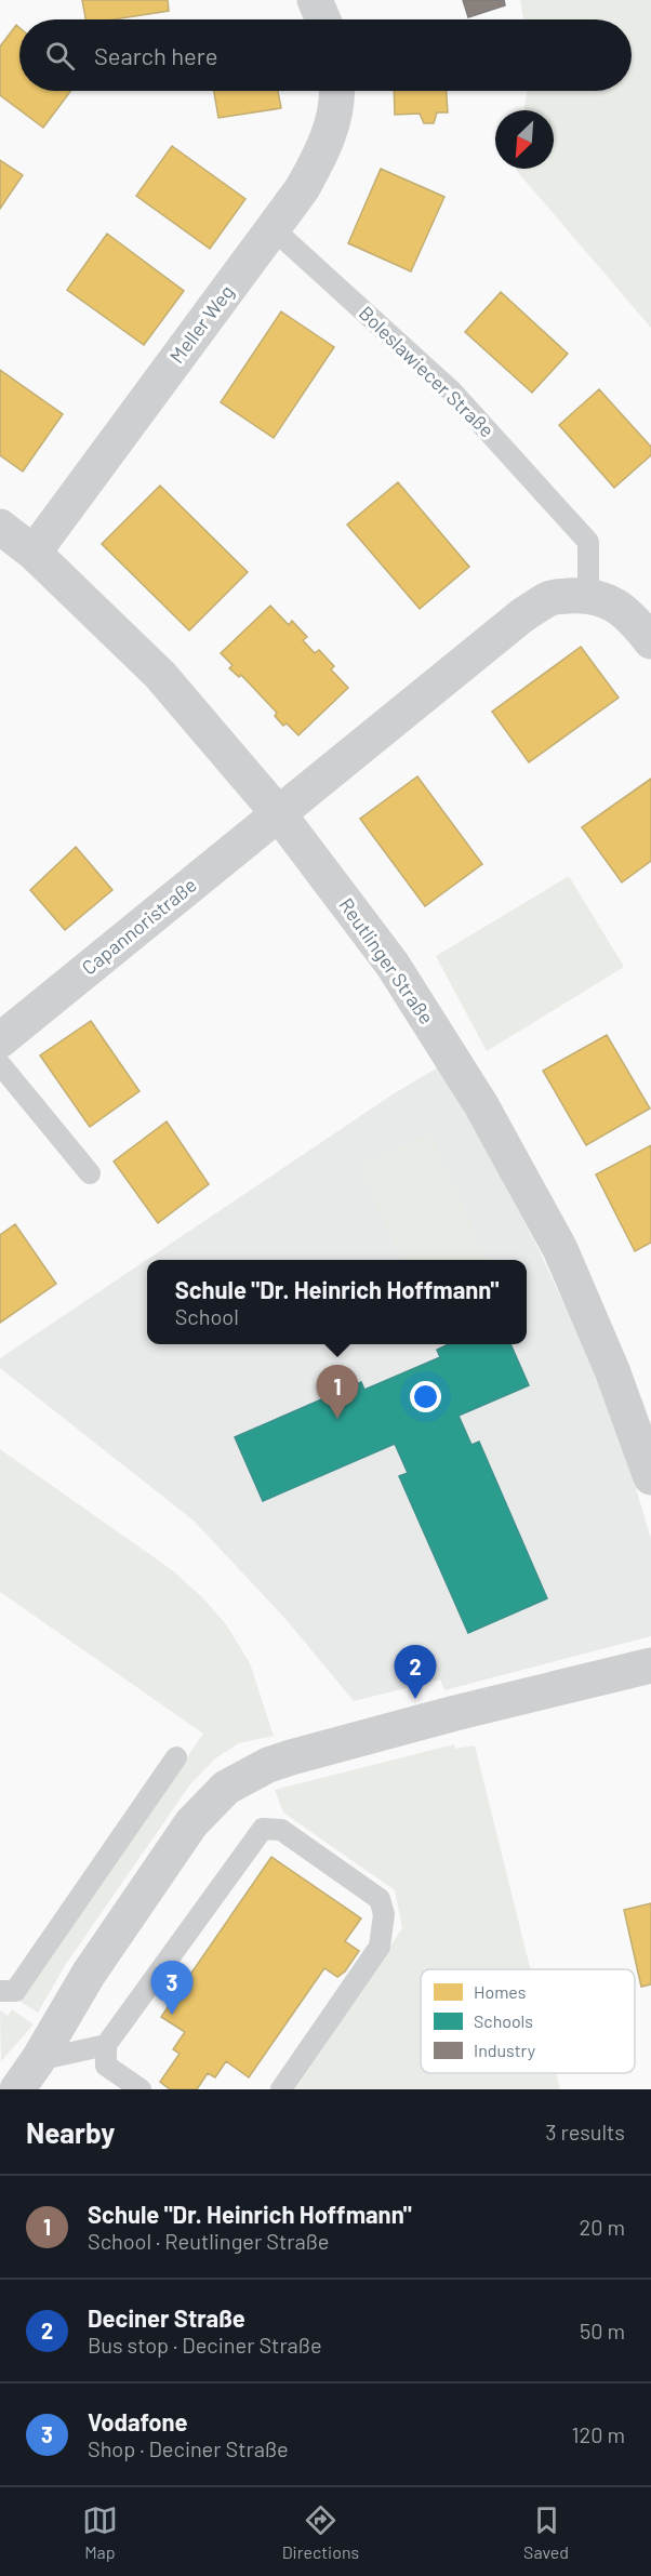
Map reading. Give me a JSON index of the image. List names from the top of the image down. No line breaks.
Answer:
{"streets":{"street":["Meller Weg","Capannoristraße","Reutlinger Straße"],"lane":["Boleslawiecer Straße"]},"crossings":[["Meller Weg","Boleslawiecer Straße"],["Meller Weg","Reutlinger Straße"],["Capannoristraße","Reutlinger Straße"]],"legend":["Homes","Schools","Industry"],"north":"bottom left","page":{"search":"Search here","popup":["Schule \"Dr. Heinrich Hoffmann\"","School"],"pins":["1","2","3"],"heading":["Nearby","3 results"],"list":[{"mark":"1","name":"Schule \"Dr. Heinrich Hoffmann\"","note":"School · Reutlinger Straße","value":"20 m"},{"mark":"2","name":"Deciner Straße","note":"Bus stop · Deciner Straße","value":"50 m"},{"mark":"3","name":"Vodafone","note":"Shop · Deciner Straße","value":"120 m"}],"nav":["Map","Directions","Saved"]}}
